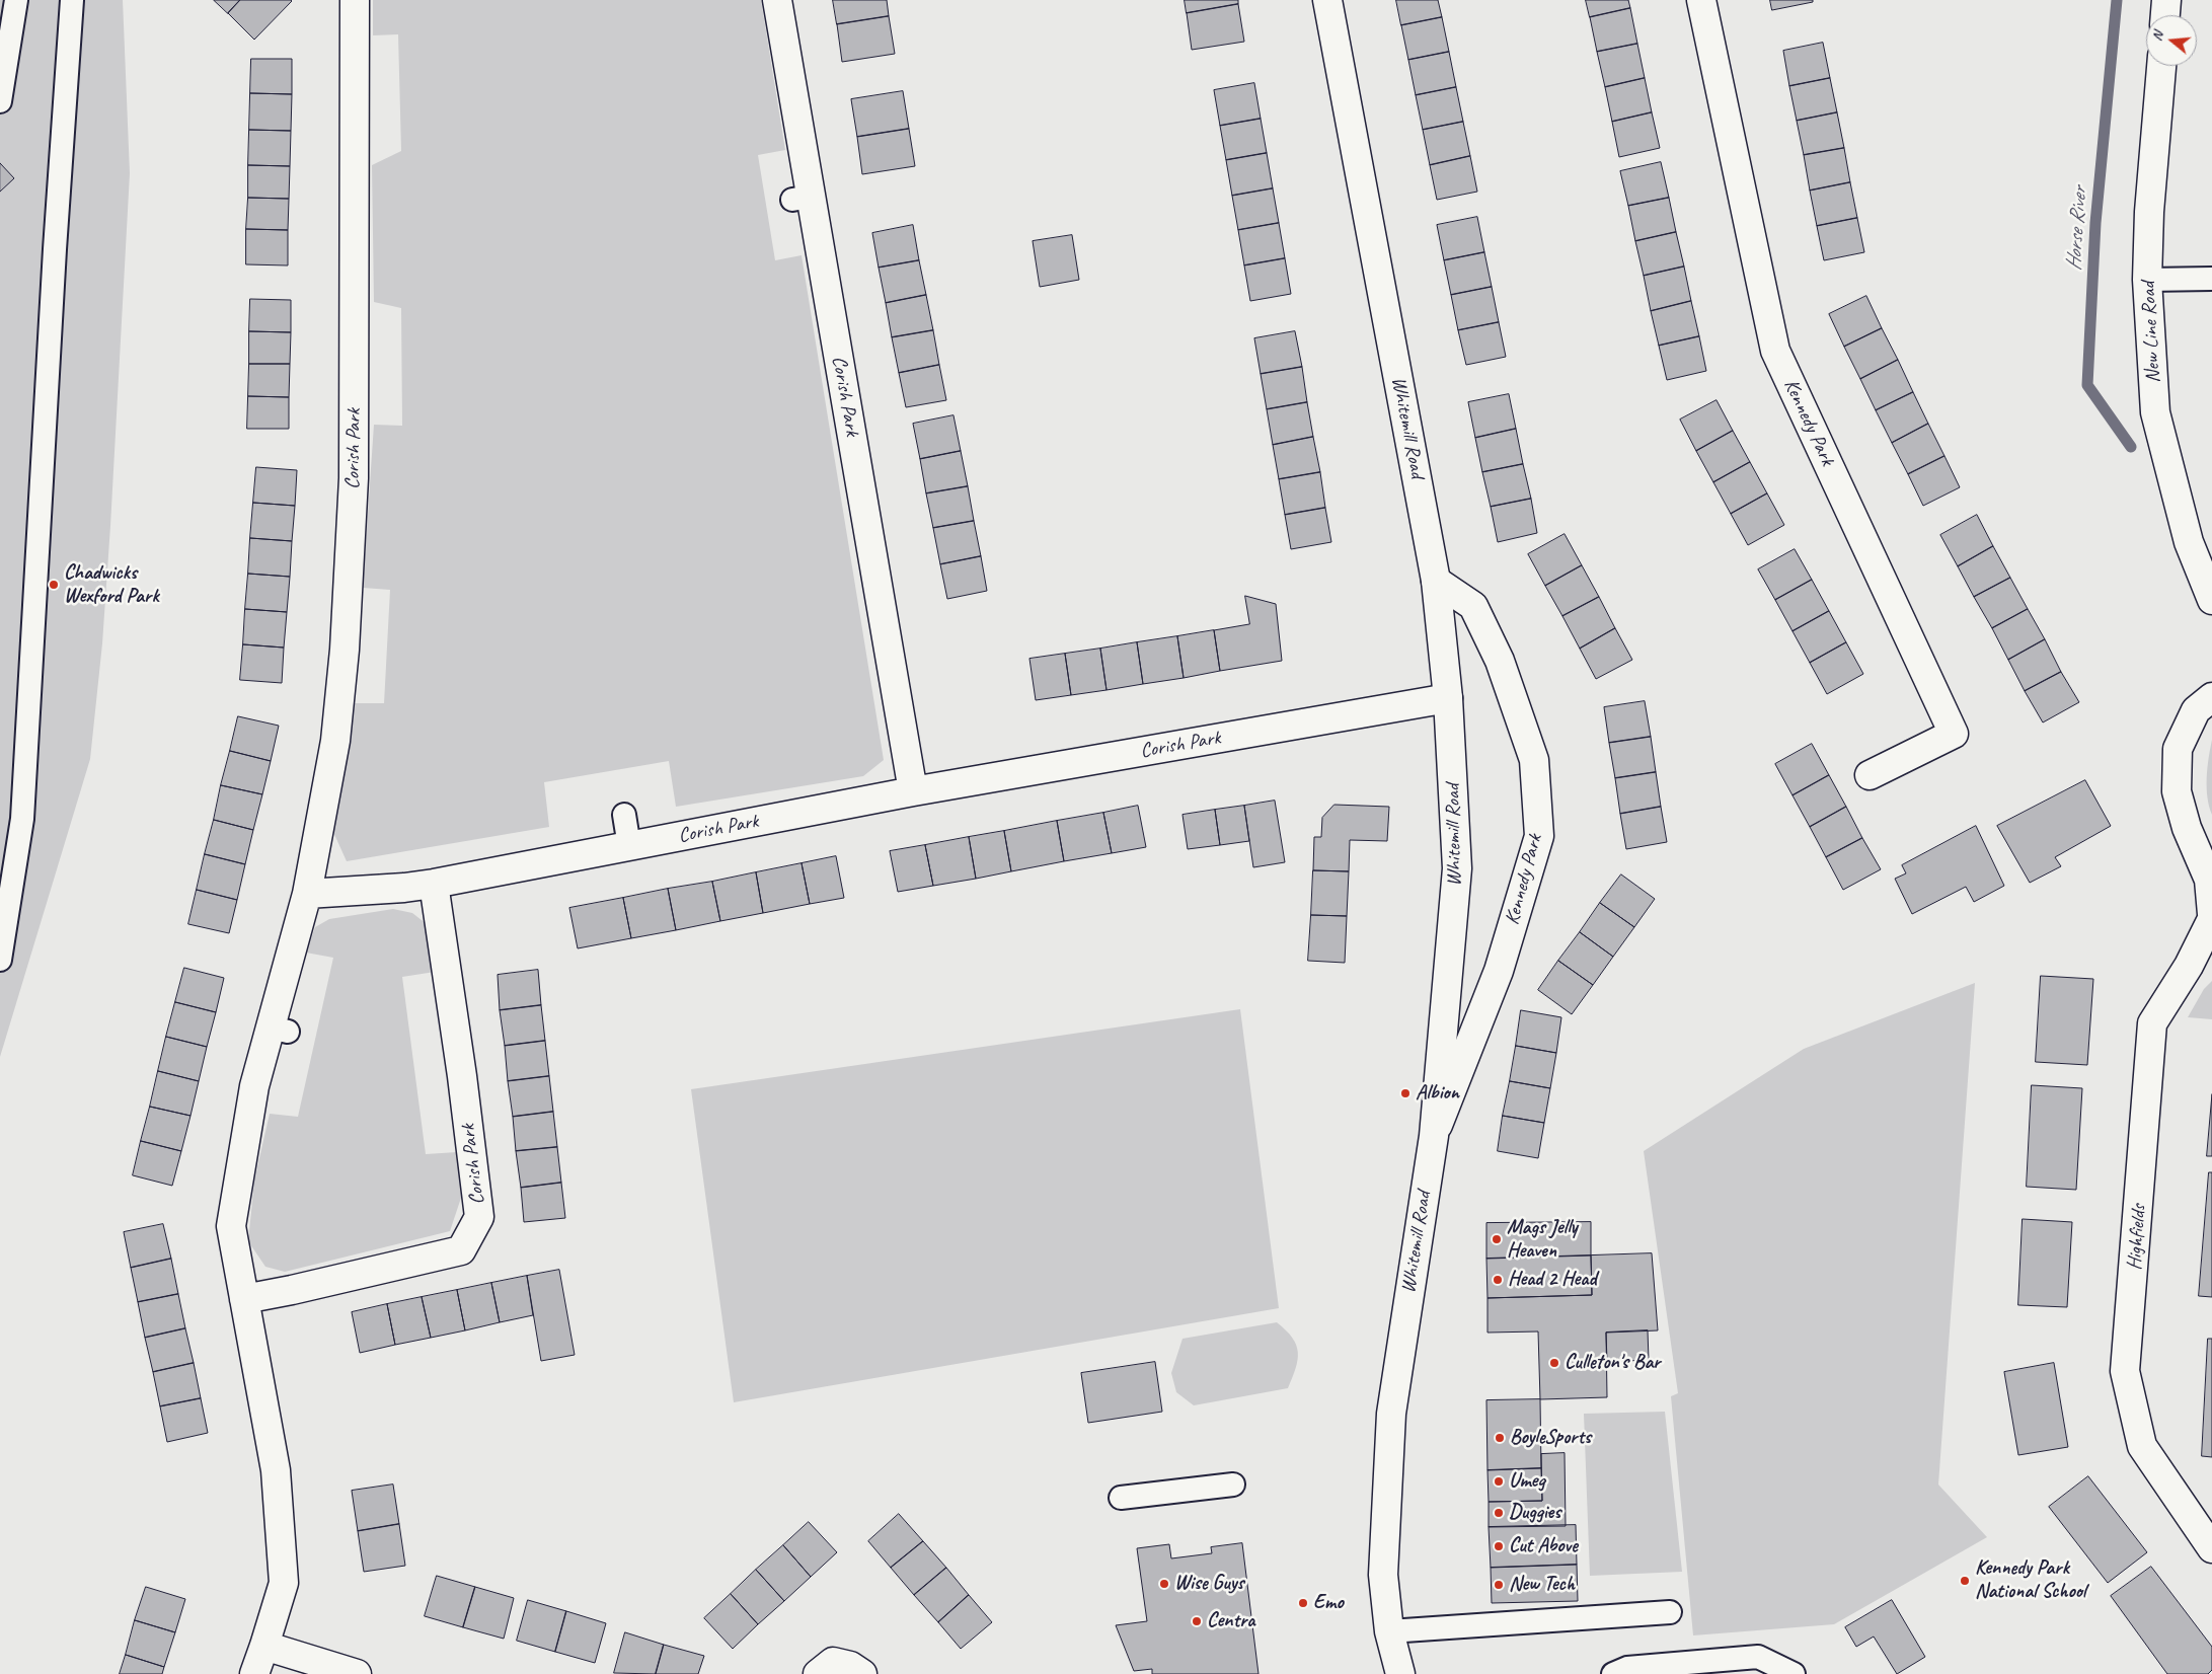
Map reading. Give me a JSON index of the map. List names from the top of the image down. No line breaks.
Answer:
{"streets":{"street":["New Line Road","Corish Park","Kennedy Park","Whitemill Road","Highfields"]},"crossings":[["Corish Park","Whitemill Road"],["Kennedy Park","Whitemill Road"]],"water":["Horse River"],"places":["Chadwicks Wexford Park","Albion","Mags Jelly Heaven","Head 2 Head","Culleton's Bar","BoyleSports","Umeg","Duggies","Cut Above","Kennedy Park National School","Wise Guys","New Tech","Emo","Centra"],"north":"left"}
